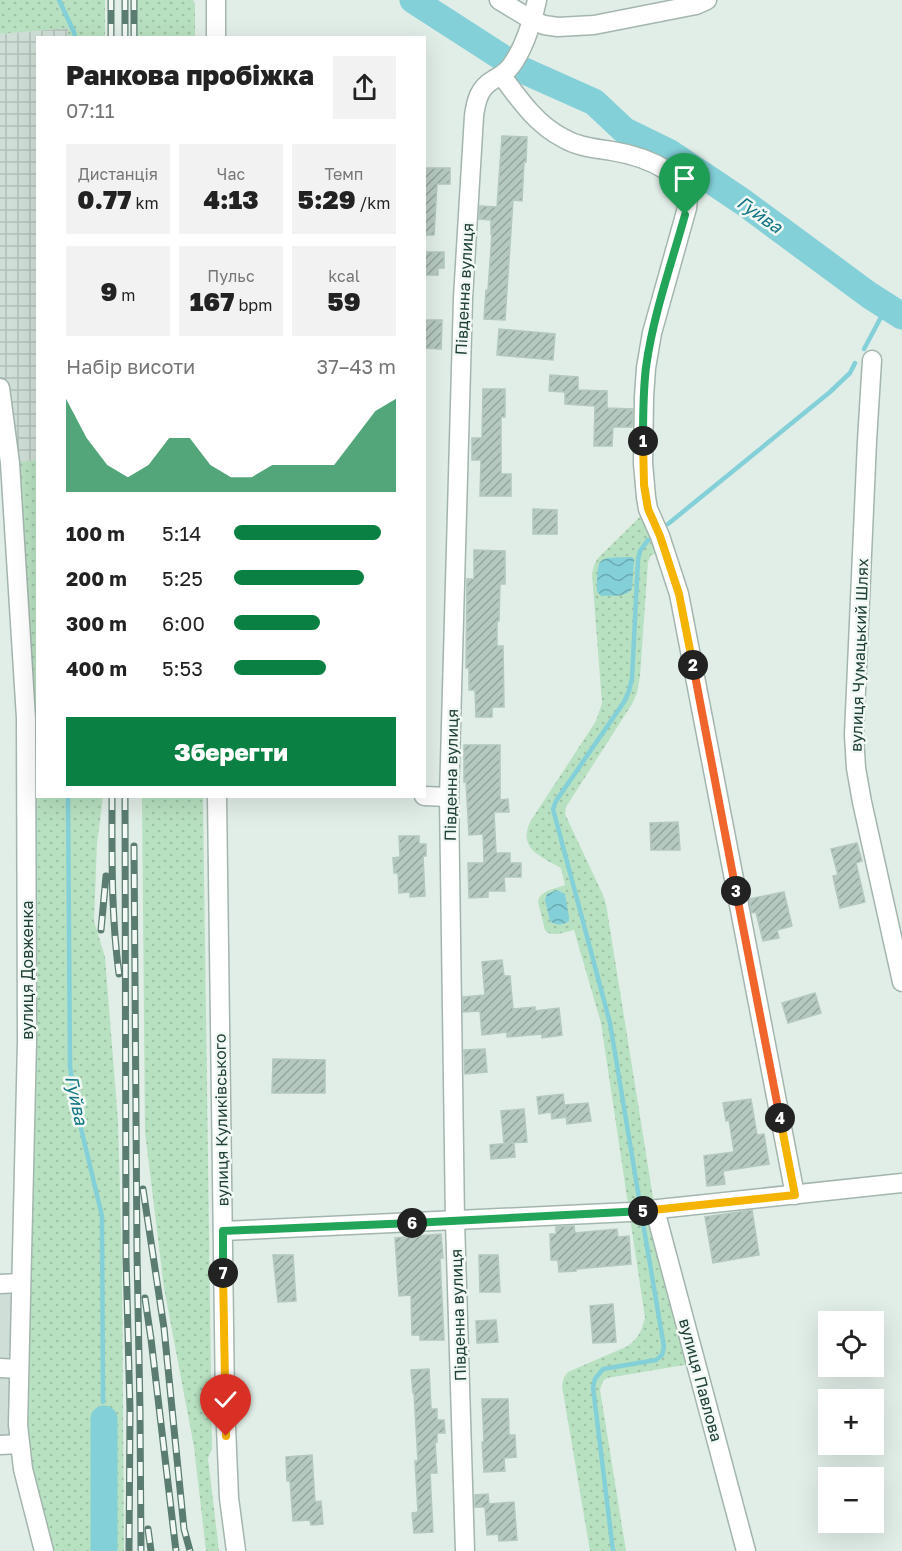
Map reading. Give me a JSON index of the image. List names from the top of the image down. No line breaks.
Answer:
{"streets":{"street":["Південна вулиця","вулиця Чумацький Шлях","вулиця Довженка","вулиця Куликівського","вулиця Павлова"]},"water":["Гуйва"],"page":{"heading":["Ранкова пробіжка","07:11"],"stats":[["Дистанція","0.77 km"],["Час","4:13"],["Темп","5:29 /km"],["9 m"],["Пульс","167 bpm"],["kcal","59"]],"chart":["Набір висоти","37–43 m"],"pins":["1","2","3","4","5","6","7"],"list":[{"name":"100 m","note":"5:14"},{"name":"200 m","note":"5:25"},{"name":"300 m","note":"6:00"},{"name":"400 m","note":"5:53"}],"buttons":"Зберегти","map_buttons":["+","−"]}}
